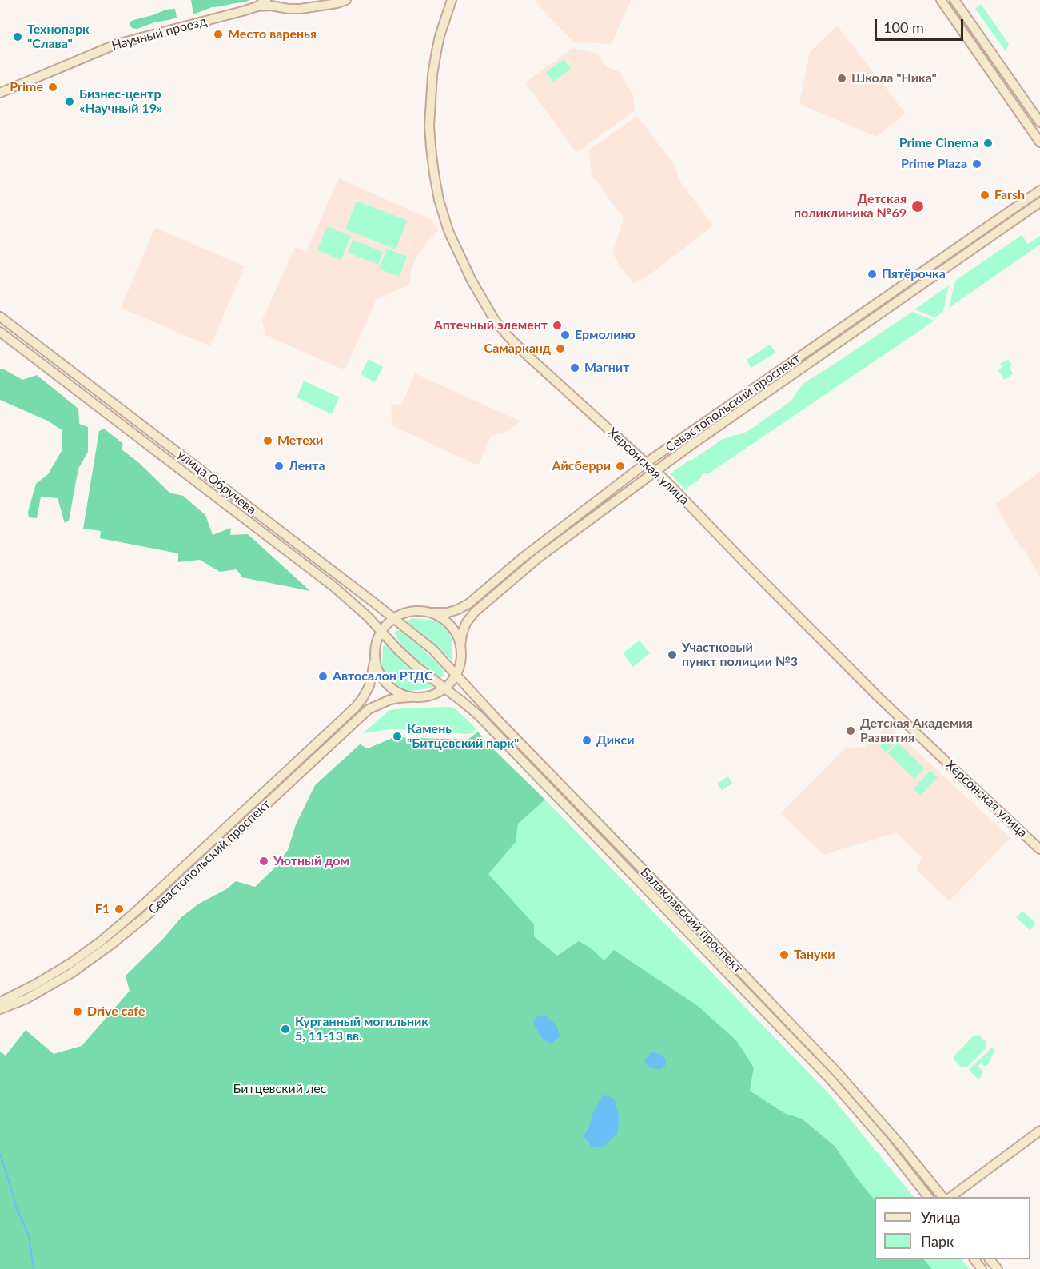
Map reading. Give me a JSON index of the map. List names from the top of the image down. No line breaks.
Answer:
{"streets":{"main road":["Научный проезд","Севастопольский проспект","Херсонская улица","улица Обручева","Балаклавский проспект"]},"crossings":[["Севастопольский проспект","Херсонская улица"],["Севастопольский проспект","улица Обручева"],["Севастопольский проспект","Балаклавский проспект"],["улица Обручева","Балаклавский проспект"]],"parks":["Битцевский лес"],"places":["Место варенья","Технопарк \"Слава\"","Школа \"Ника\"","Prime","Бизнес-центр «Научный 19»","Prime Cinema","Prime Plaza","Farsh","Детская поликлиника №69","Пятёрочка","Аптечный элемент","Ермолино","Самарканд","Магнит","Метехи","Лента","Айсберри","Участковый пункт полиции №3","Автосалон РТДС","Детская Академия Развития","Камень \"Битцевский парк\"","Дикси","Уютный дом","F1","Тануки","Drive cafe","Курганный могильник 5, 11-13 вв."],"legend":["Улица","Парк"],"scale_bar":"100 m"}
